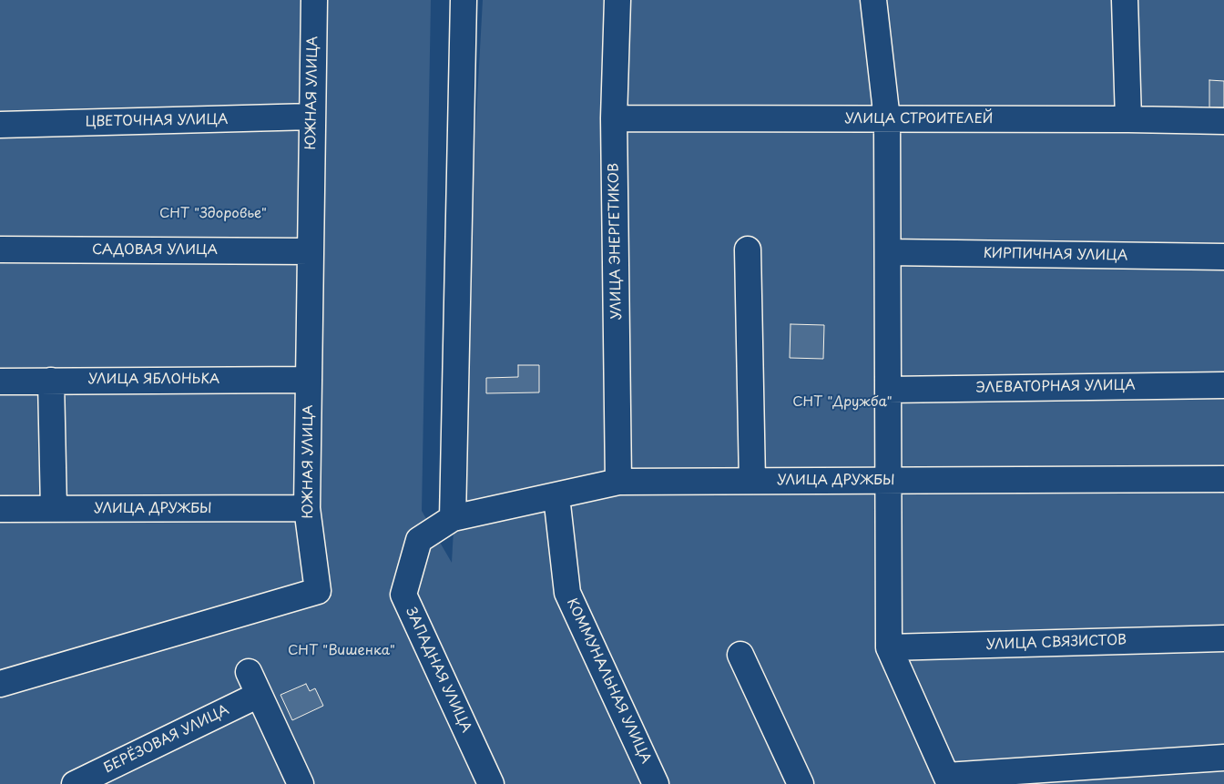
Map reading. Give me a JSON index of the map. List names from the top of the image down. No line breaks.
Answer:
{"streets":{"street":["ЮЖНАЯ УЛИЦА","УЛИЦА СТРОИТЕЛЕЙ","ЦВЕТОЧНАЯ УЛИЦА","УЛИЦА ЭНЕРГЕТИКОВ","САДОВАЯ УЛИЦА","КИРПИЧНАЯ УЛИЦА","УЛИЦА ЯБЛОНЬКА","ЭЛЕВАТОРНАЯ УЛИЦА","УЛИЦА ДРУЖБЫ","УЛИЦА СВЯЗИСТОВ","ЗАПАДНАЯ УЛИЦА","КОММУНАЛЬНАЯ УЛИЦА","БЕРЁЗОВАЯ УЛИЦА"]},"crossings":[["ЮЖНАЯ УЛИЦА","ЦВЕТОЧНАЯ УЛИЦА"],["ЮЖНАЯ УЛИЦА","САДОВАЯ УЛИЦА"],["ЮЖНАЯ УЛИЦА","УЛИЦА ЯБЛОНЬКА"],["ЮЖНАЯ УЛИЦА","УЛИЦА ДРУЖБЫ"],["УЛИЦА СТРОИТЕЛЕЙ","УЛИЦА ЭНЕРГЕТИКОВ"],["УЛИЦА ЭНЕРГЕТИКОВ","УЛИЦА ДРУЖБЫ"],["УЛИЦА ДРУЖБЫ","ЗАПАДНАЯ УЛИЦА"],["УЛИЦА ДРУЖБЫ","КОММУНАЛЬНАЯ УЛИЦА"]],"parks":["СНТ \"Здоровье\"","СНТ \"Дружба\"","СНТ \"Вишенка\""]}
